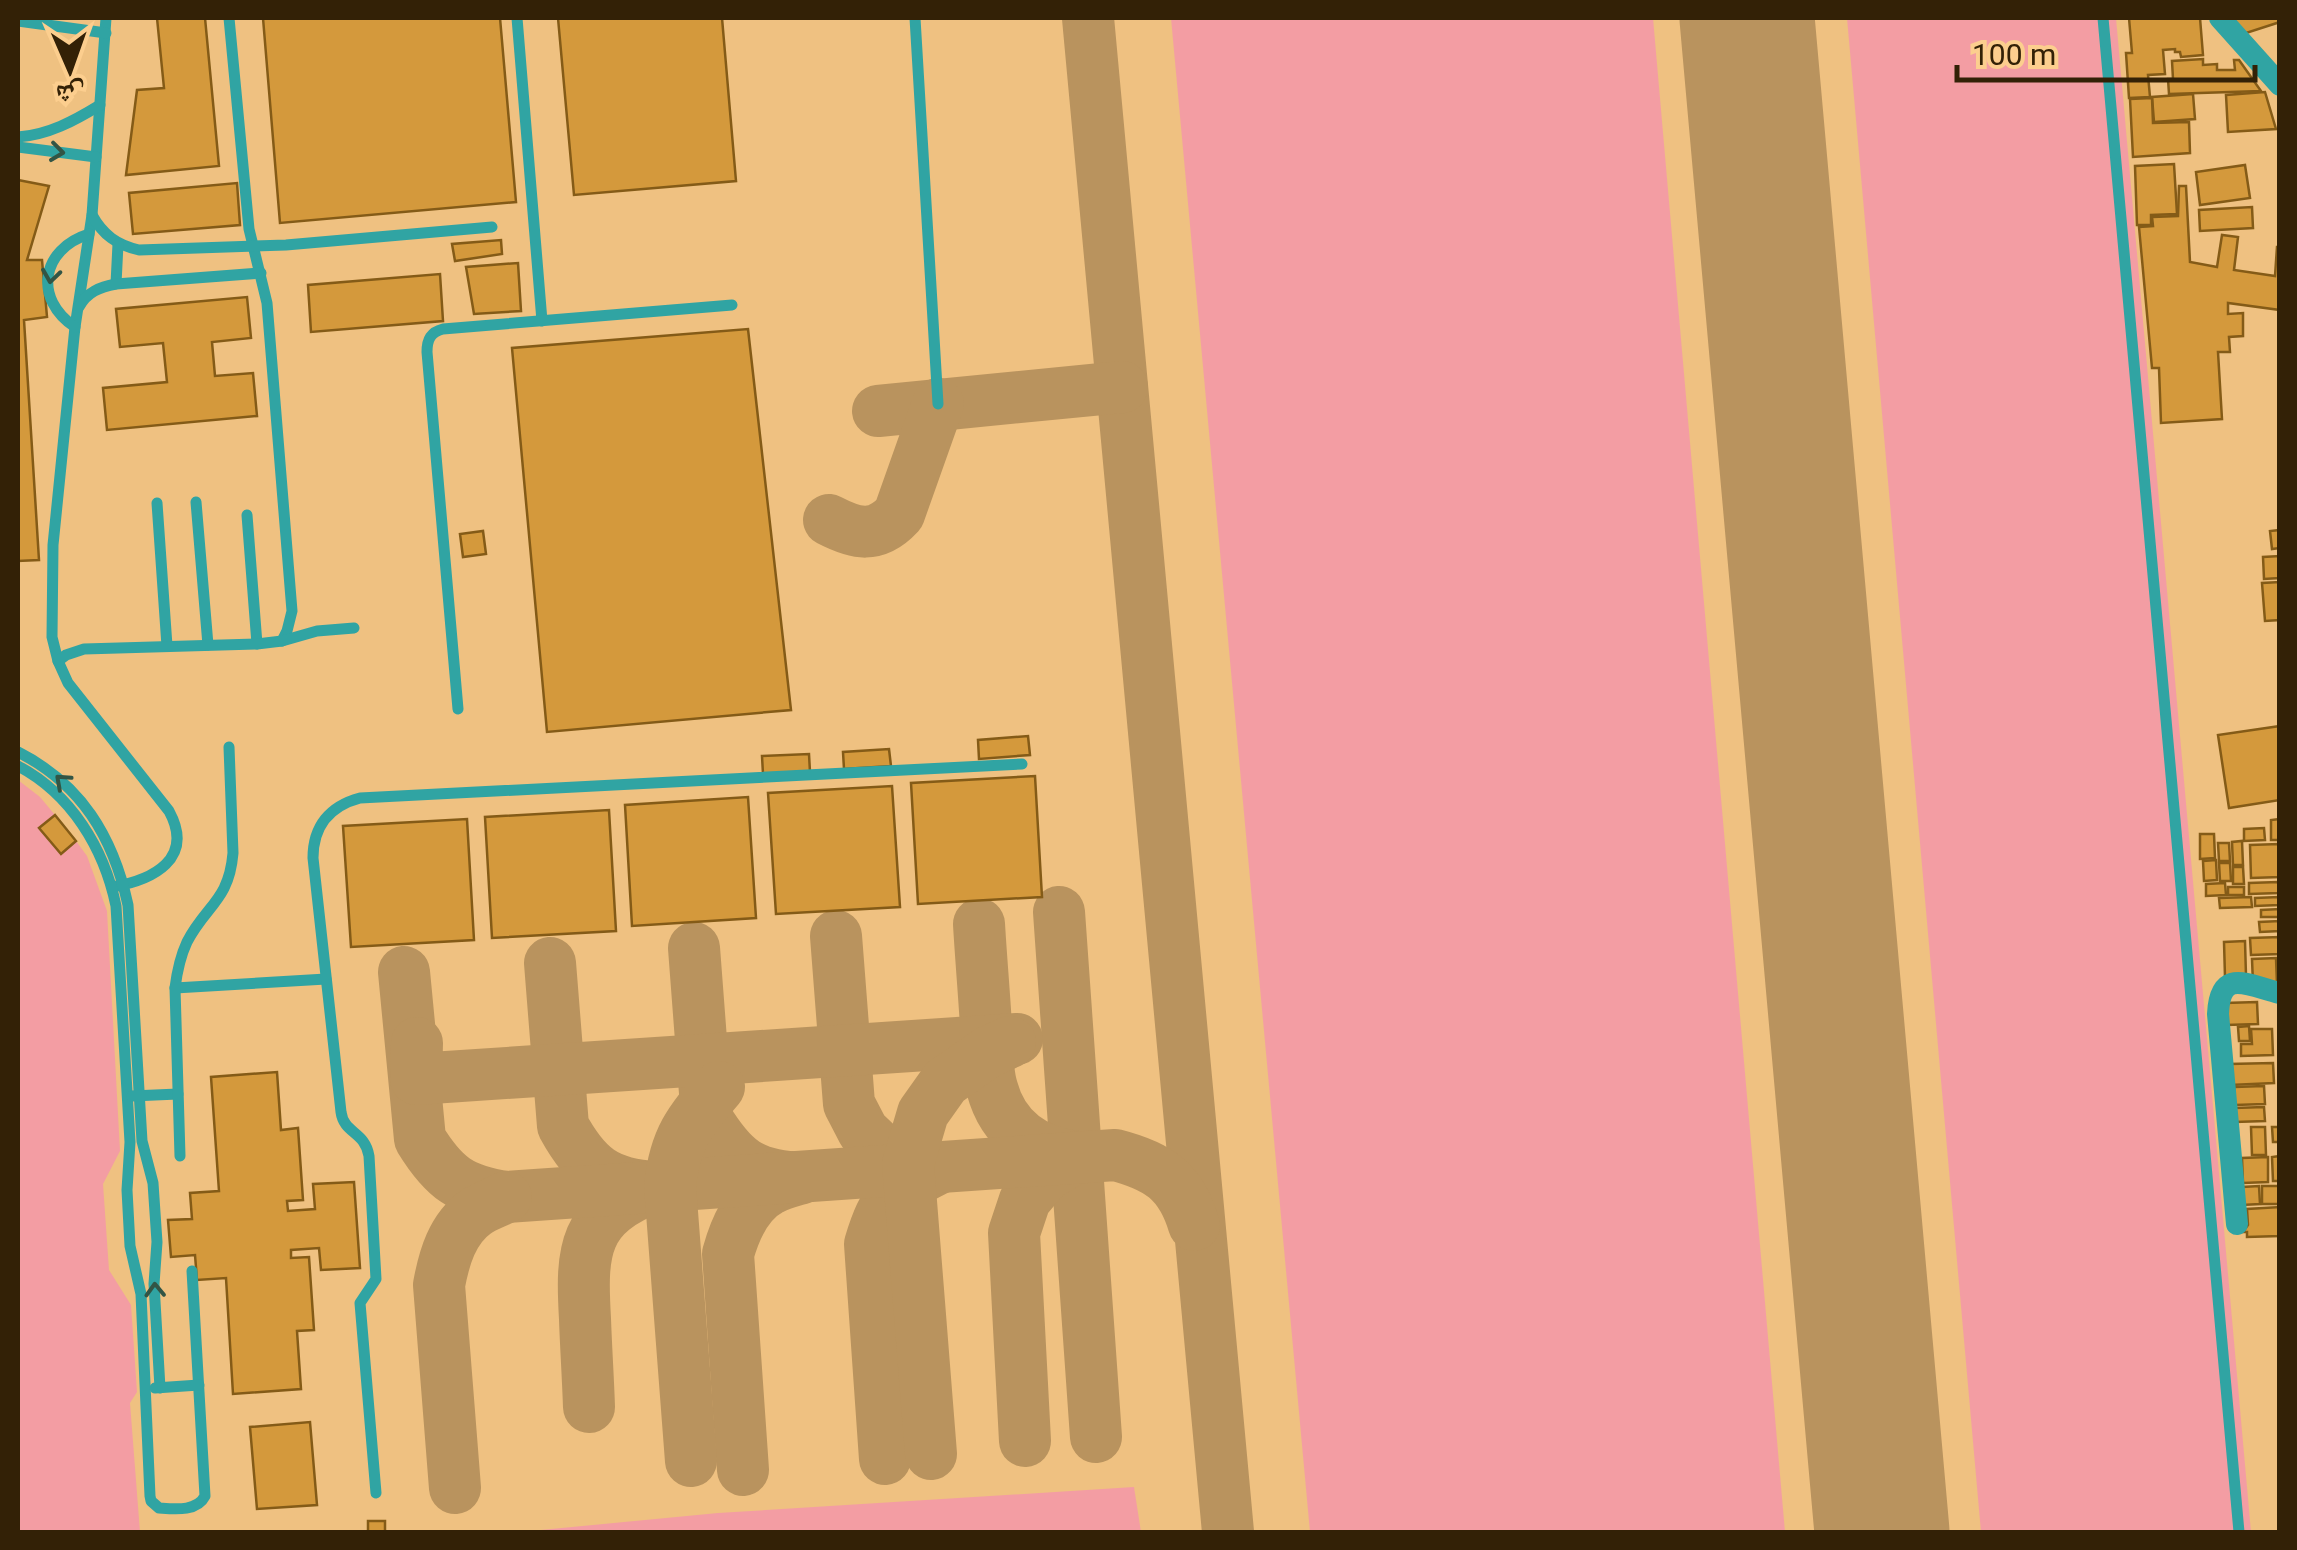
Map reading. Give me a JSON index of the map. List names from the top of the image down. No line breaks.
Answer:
{"scale_bar":"100 m","north":"bottom"}
